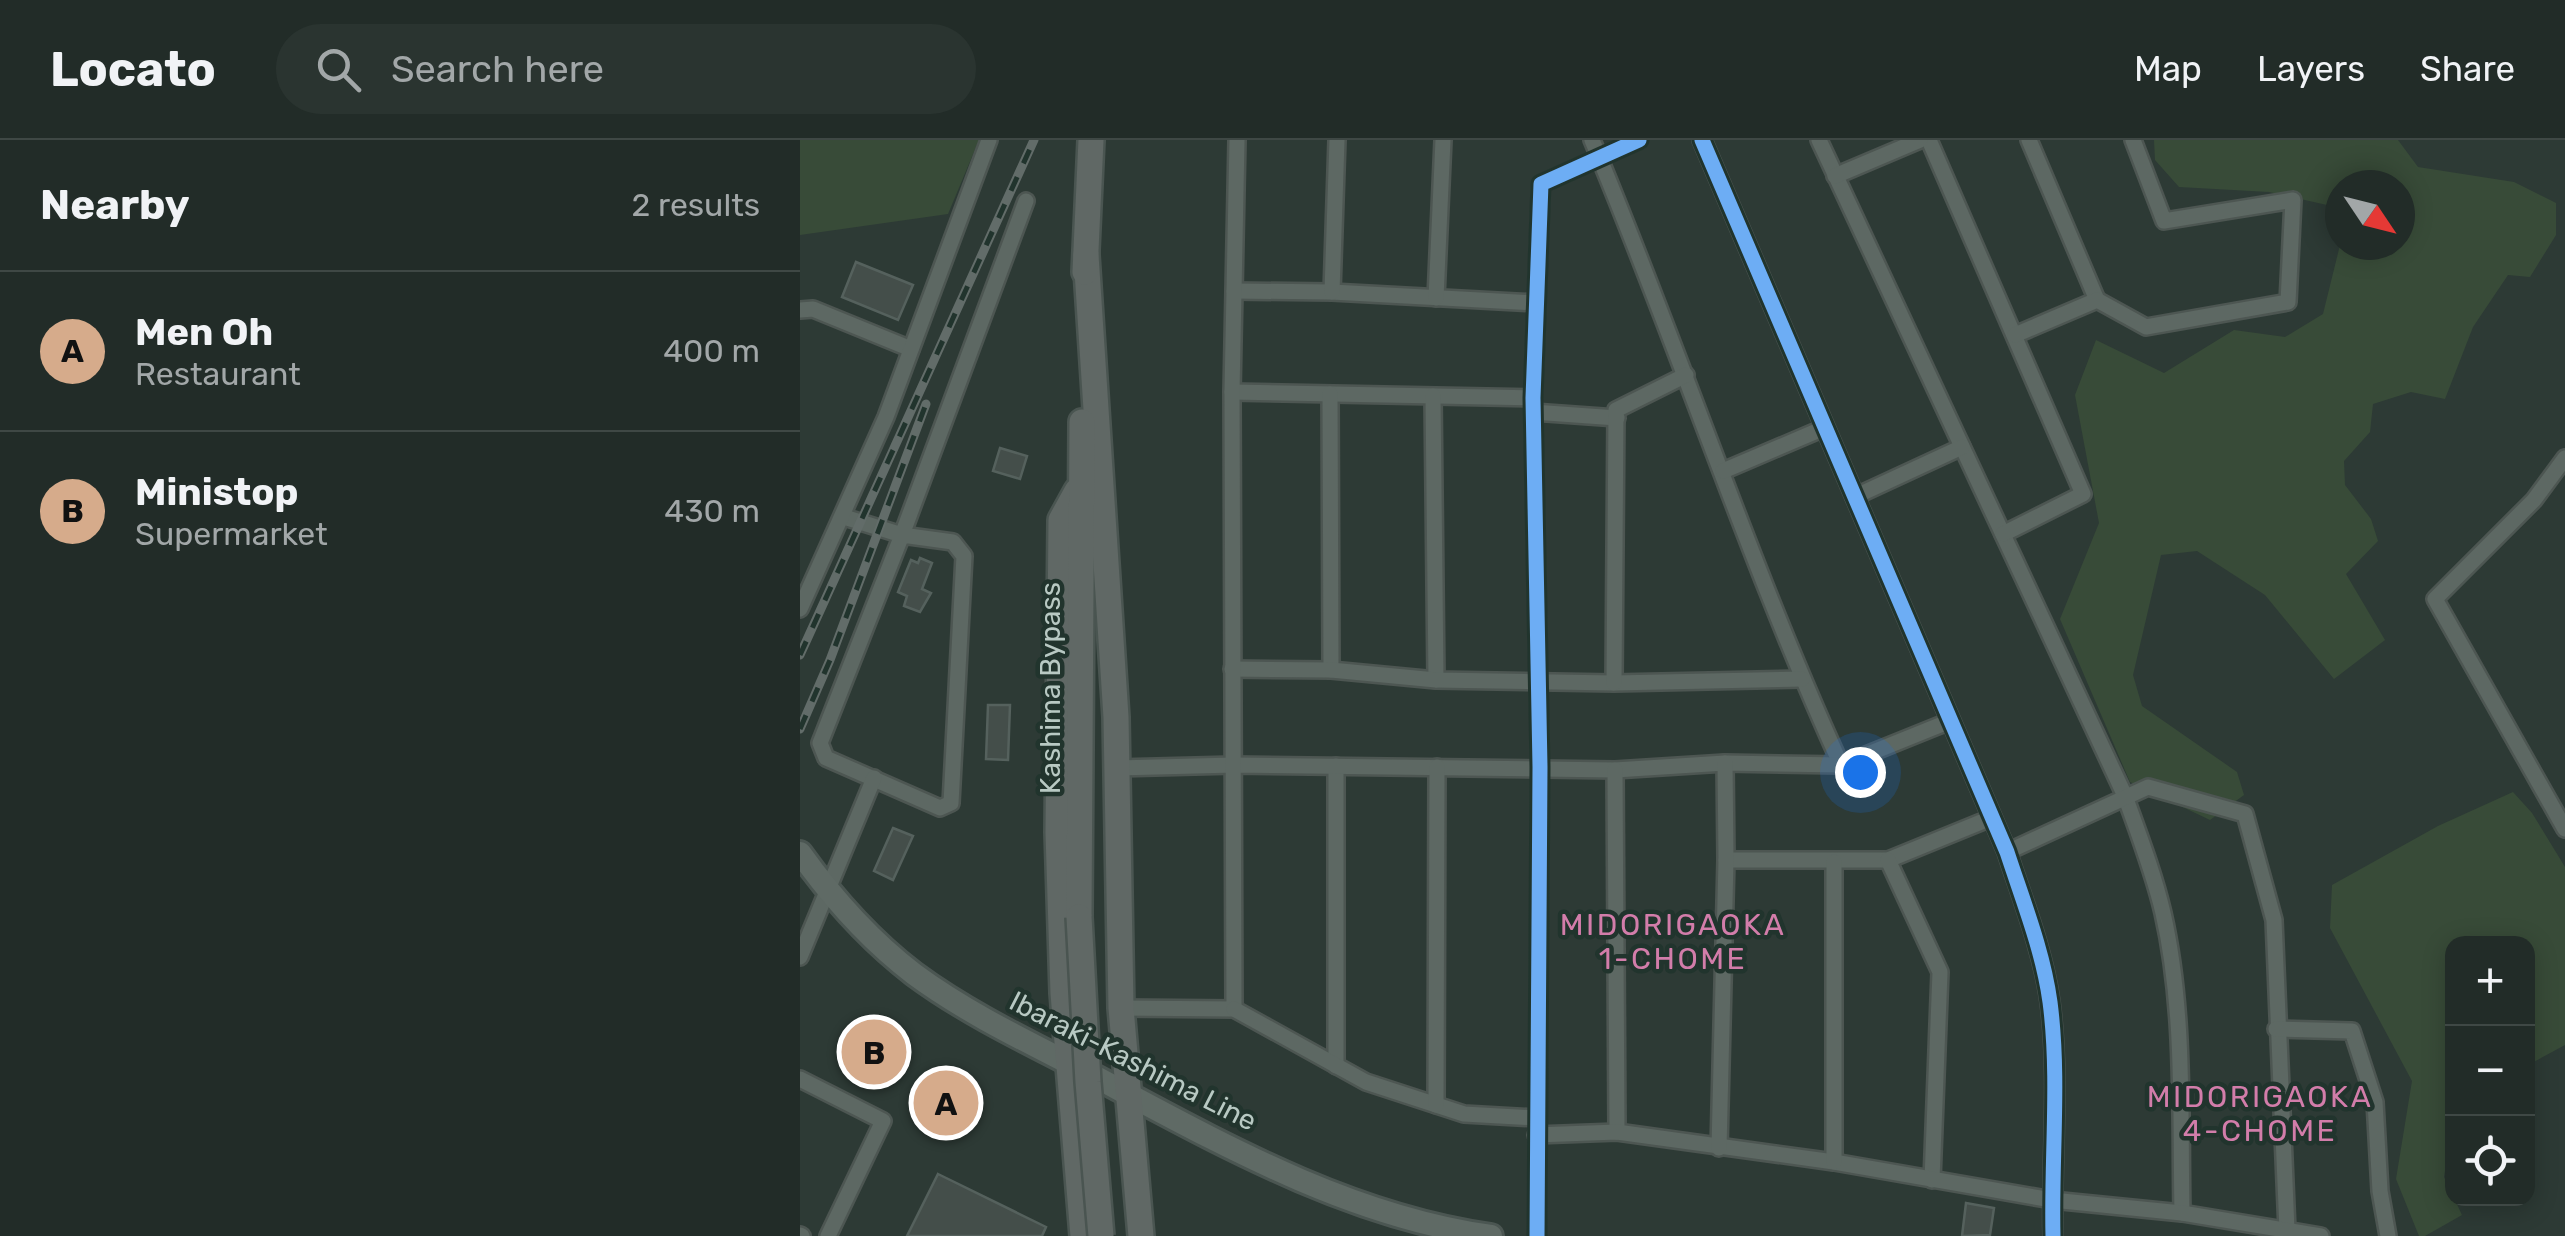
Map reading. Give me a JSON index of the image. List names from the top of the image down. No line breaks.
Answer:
{"streets":{"highway":["Kashima Bypass"],"main road":["Ibaraki-Kashima Line"]},"districts":["MIDORIGAOKA 1-CHOME","MIDORIGAOKA 4-CHOME"],"north":"bottom right","page":{"header":"Locato","search":"Search here","nav":["Map","Layers","Share"],"heading":["Nearby","2 results"],"list":[{"mark":"A","name":"Men Oh","note":"Restaurant","value":"400 m"},{"mark":"B","name":"Ministop","note":"Supermarket","value":"430 m"}],"map_buttons":["+","−"],"pins":["B","A"]}}
